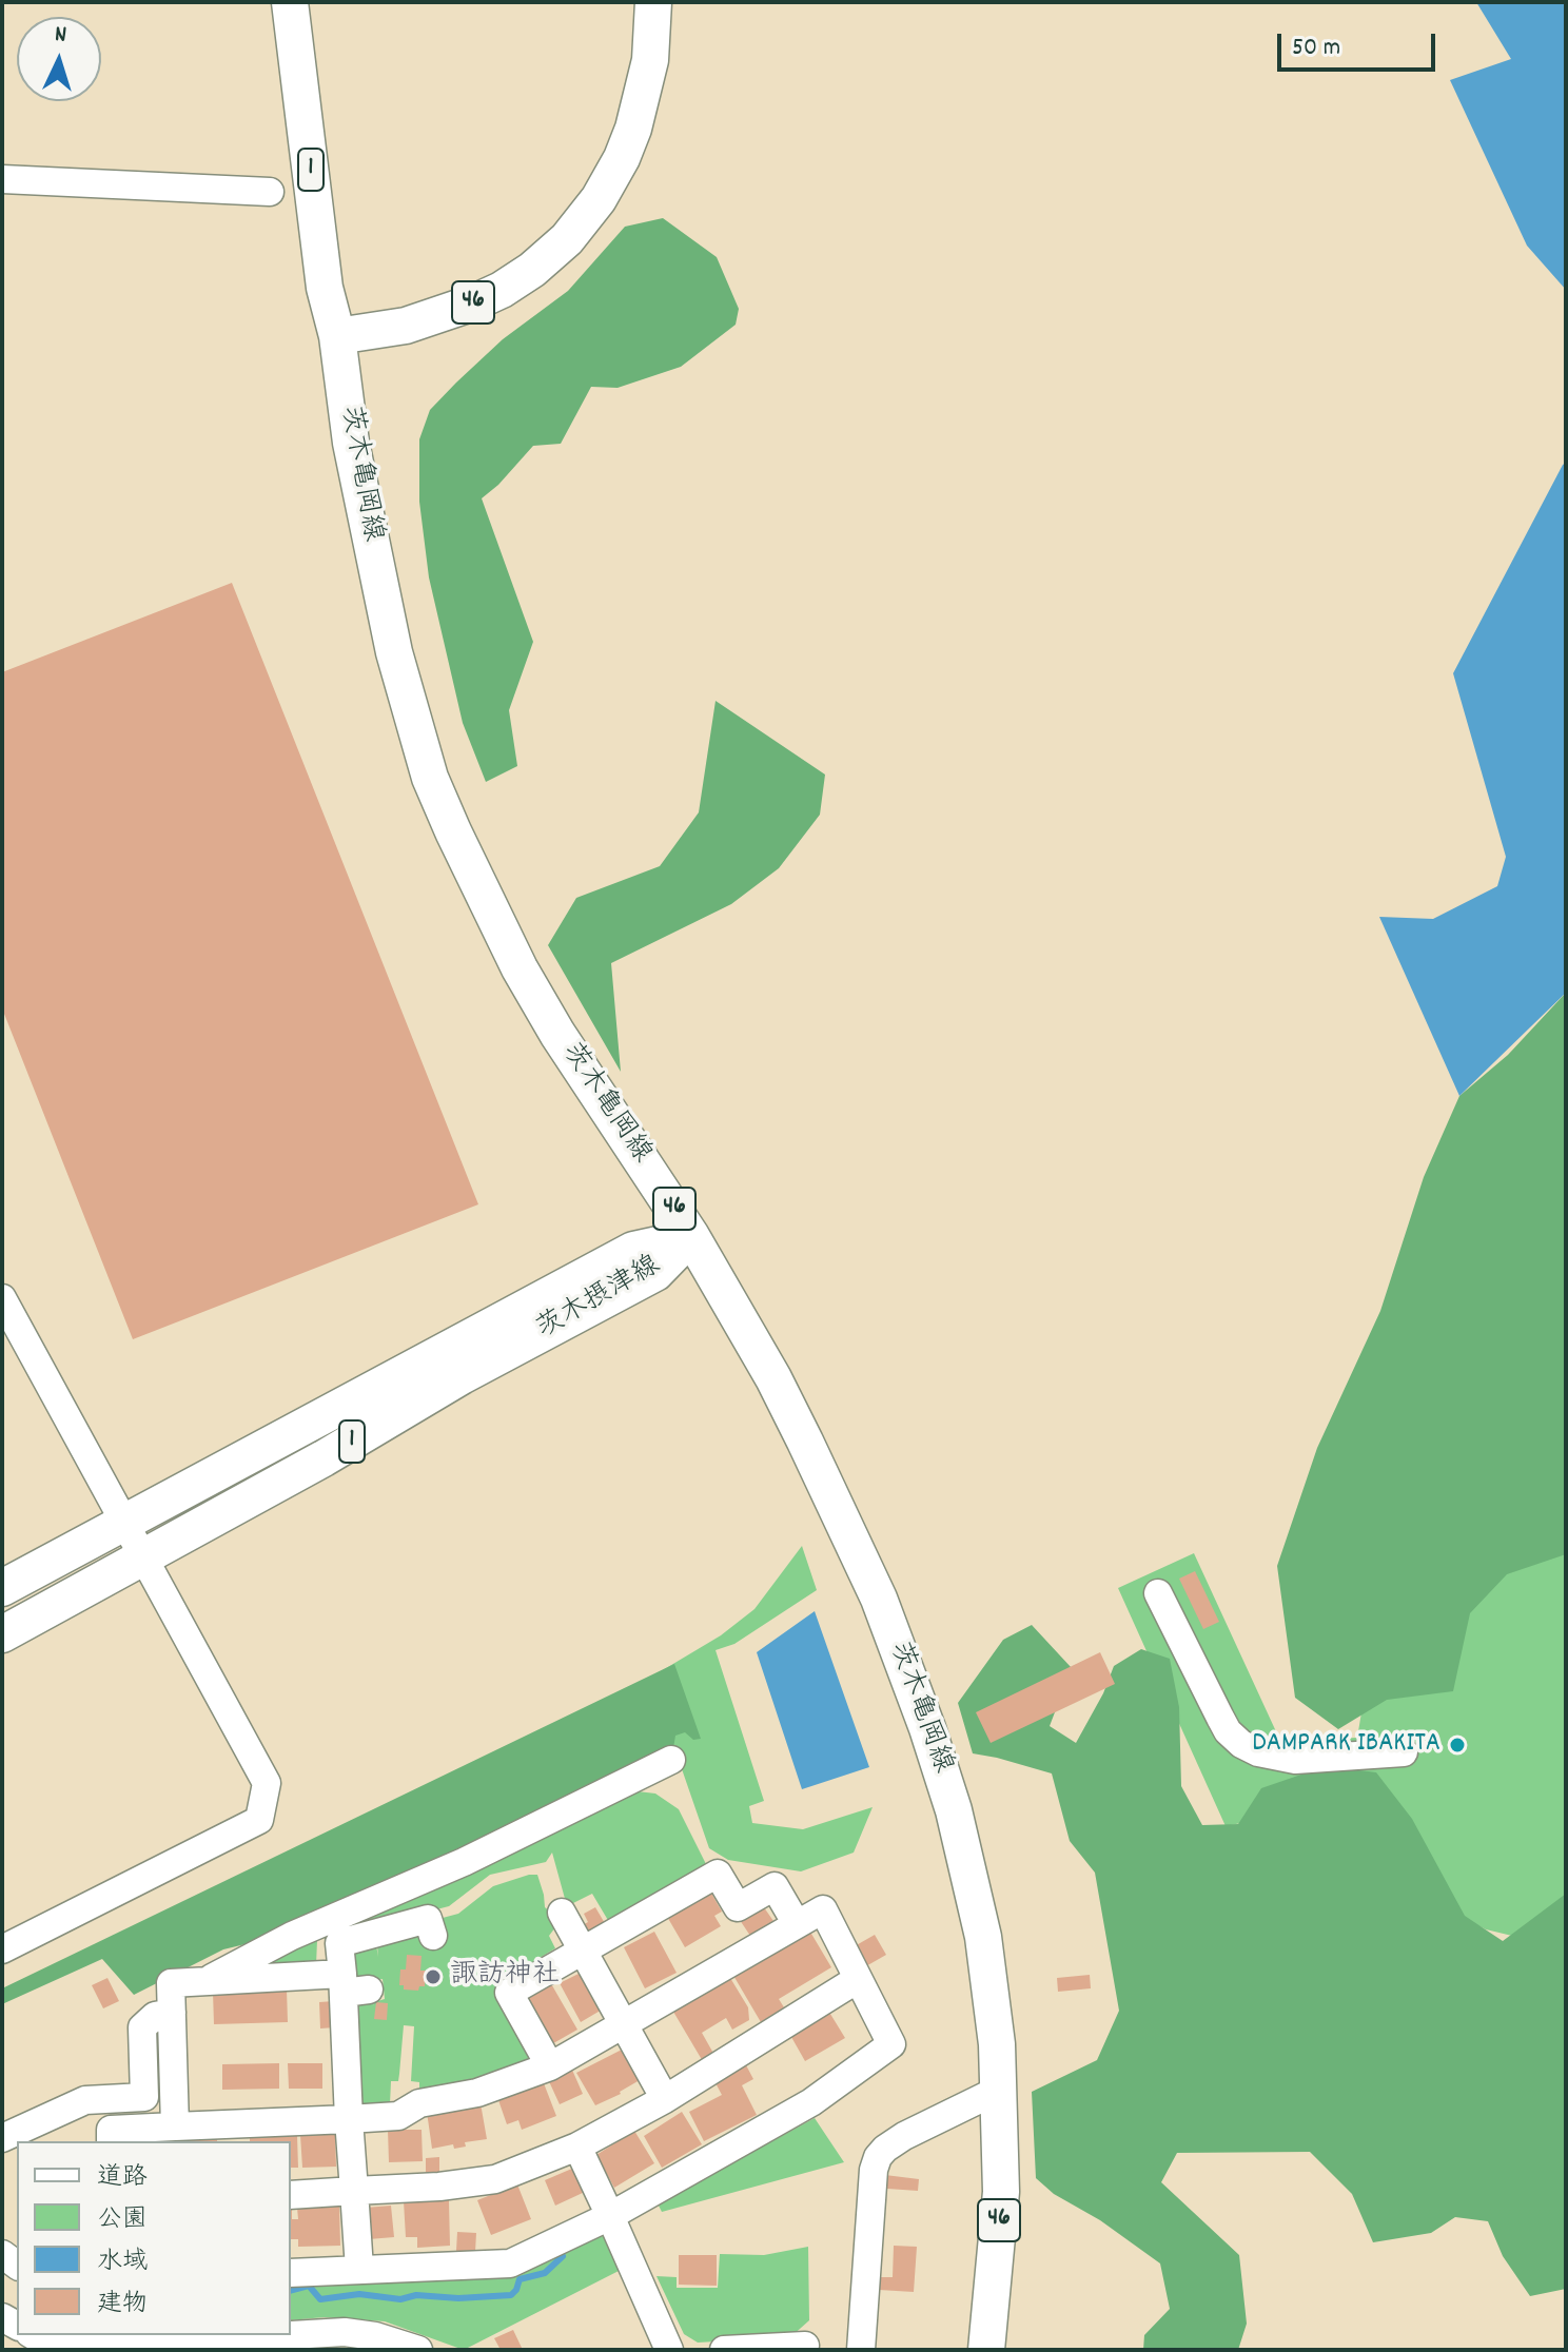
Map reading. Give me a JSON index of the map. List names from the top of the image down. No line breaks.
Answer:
{"streets":{"main road":["1","46","茨木亀岡線","茨木摂津線"]},"crossings":[["1","46"],["1","茨木亀岡線"],["46","茨木亀岡線"],["茨木亀岡線","茨木摂津線"]],"places":["DAMPARK IBAKITA","諏訪神社"],"legend":["道路","公園","水域","建物"],"scale_bar":"50 m","north":"top"}
